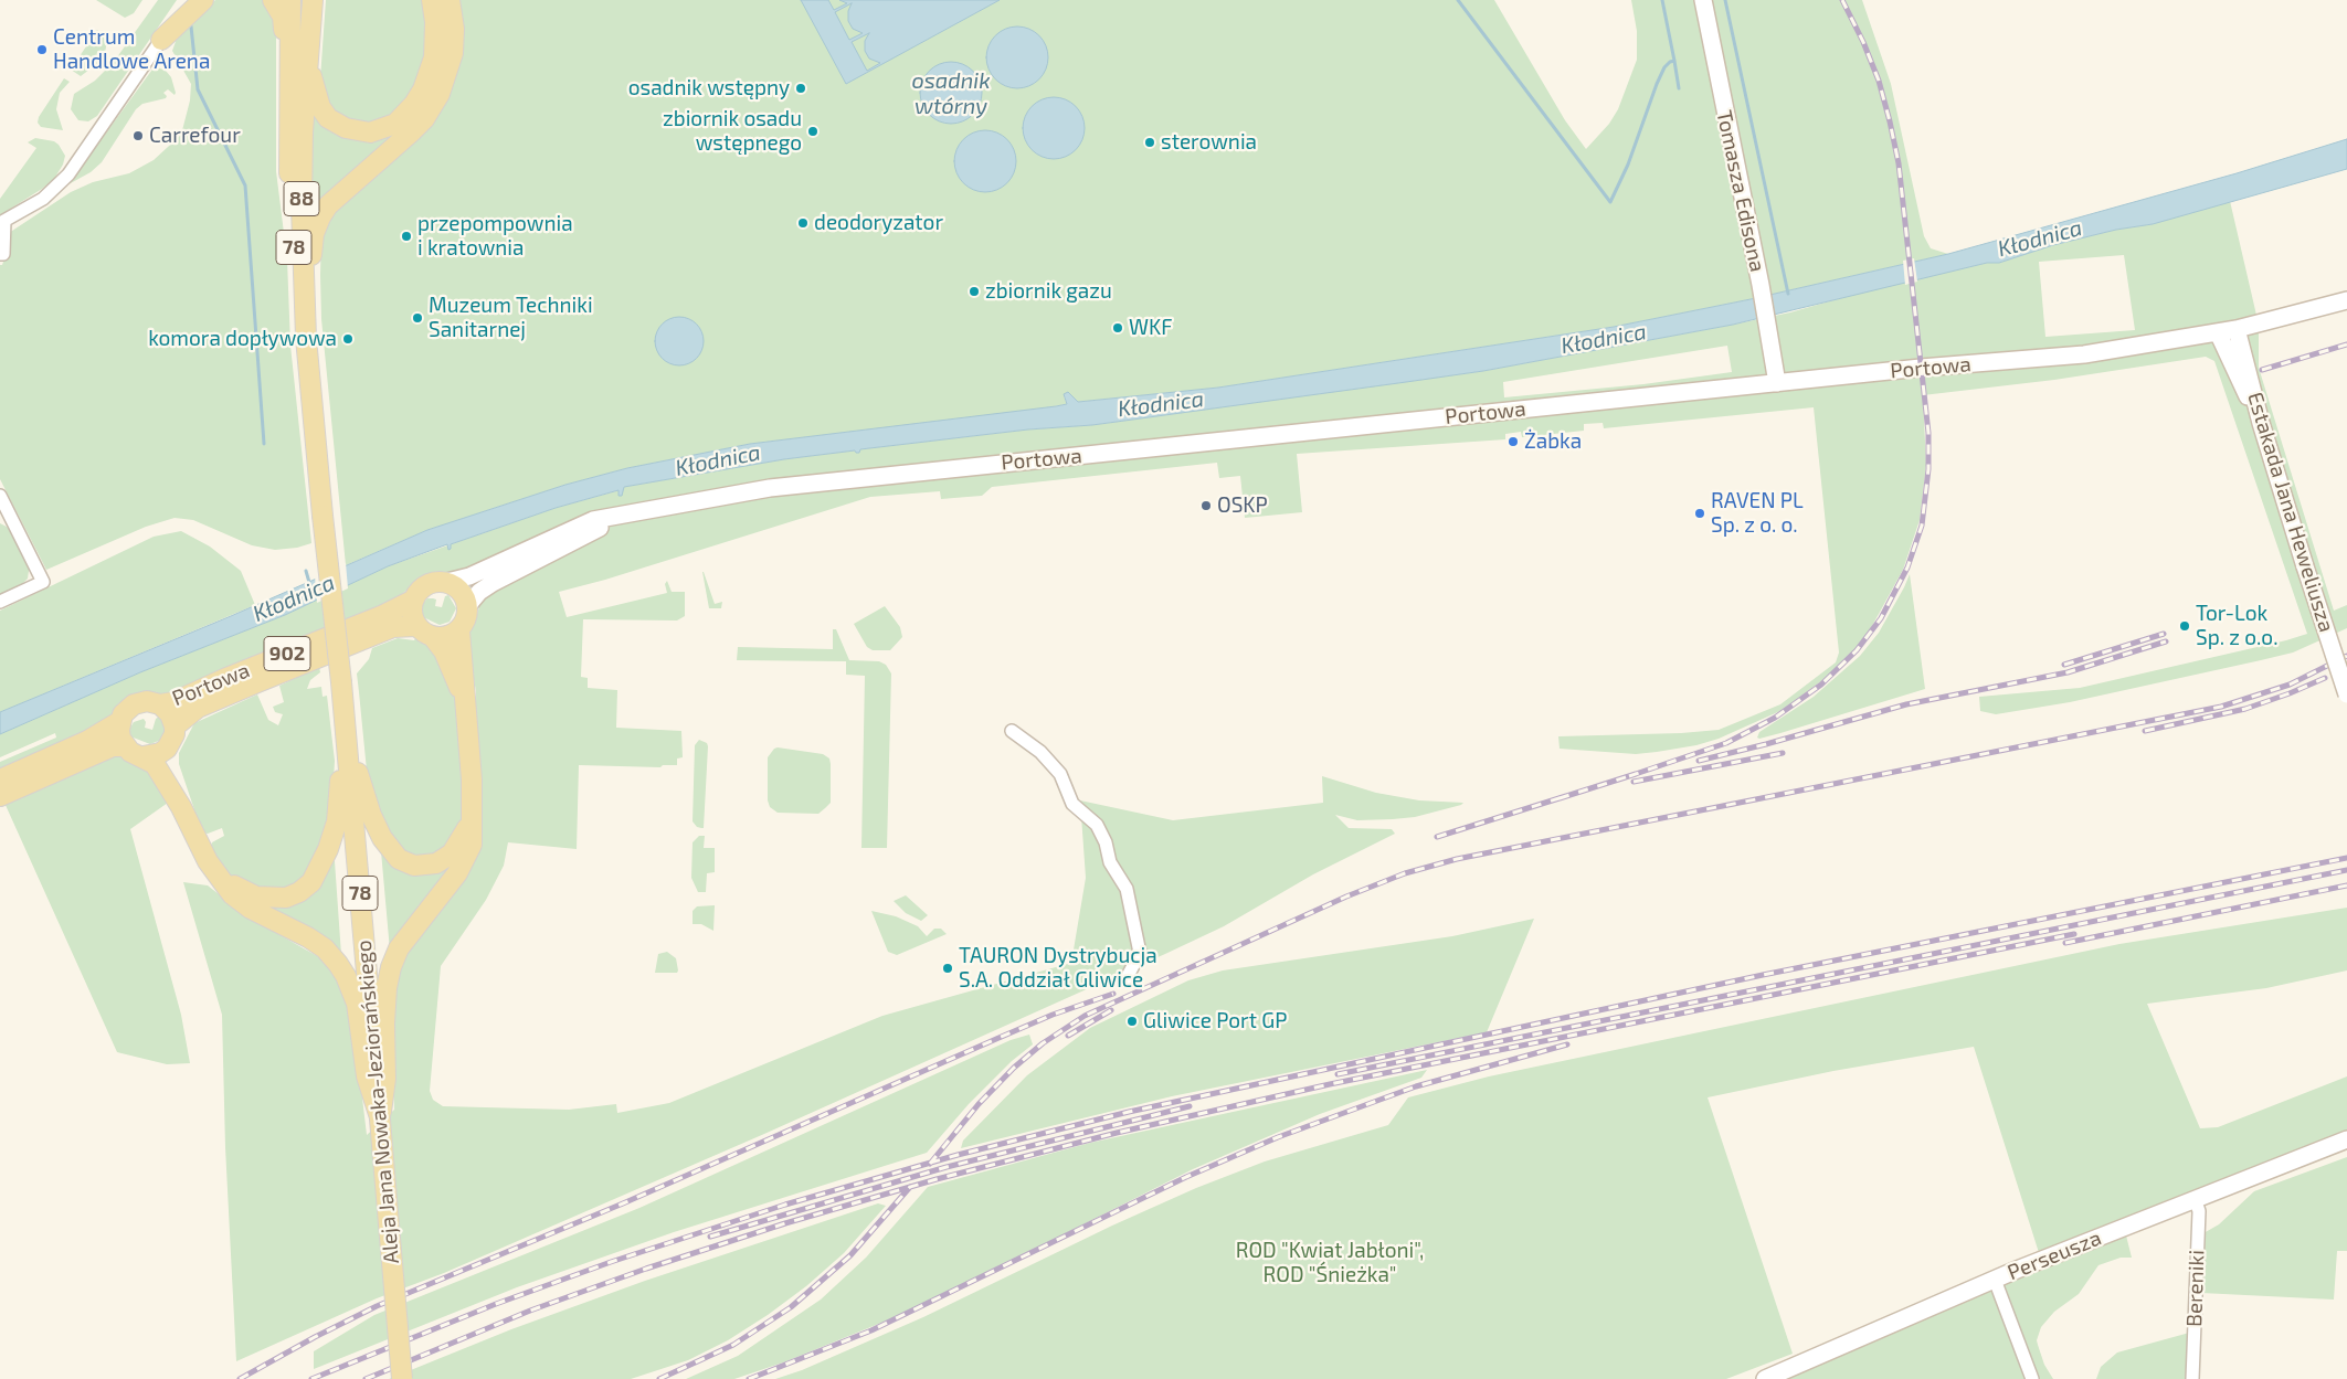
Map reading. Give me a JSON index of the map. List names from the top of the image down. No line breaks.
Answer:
{"streets":{"main road":["88","78","Portowa","902","Aleja Jana Nowaka-Jeziorańskiego"],"street":["Tomasza Edisona","Estakada Jana Heweliusza","Perseusza","Bereniki"]},"crossings":[["Tomasza Edisona","Portowa"],["78","Aleja Jana Nowaka-Jeziorańskiego"],["Portowa","Estakada Jana Heweliusza"],["Portowa","902"],["Perseusza","Bereniki"]],"water":["osadnik wtórny","Kłodnica"],"parks":["ROD \"Kwiat Jabłoni\", ROD \"Śnieżka\""],"places":["Centrum Handlowe Arena","osadnik wstępny","zbiornik osadu wstępnego","Carrefour","sterownia","deodoryzator","przepompownia i kratownia","zbiornik gazu","Muzeum Techniki Sanitarnej","WKF","komora dopływowa","Żabka","OSKP","RAVEN PL Sp. z o. o.","Tor-Lok Sp. z o.o.","TAURON Dystrybucja S.A. Oddział Gliwice","Gliwice Port GP"]}
